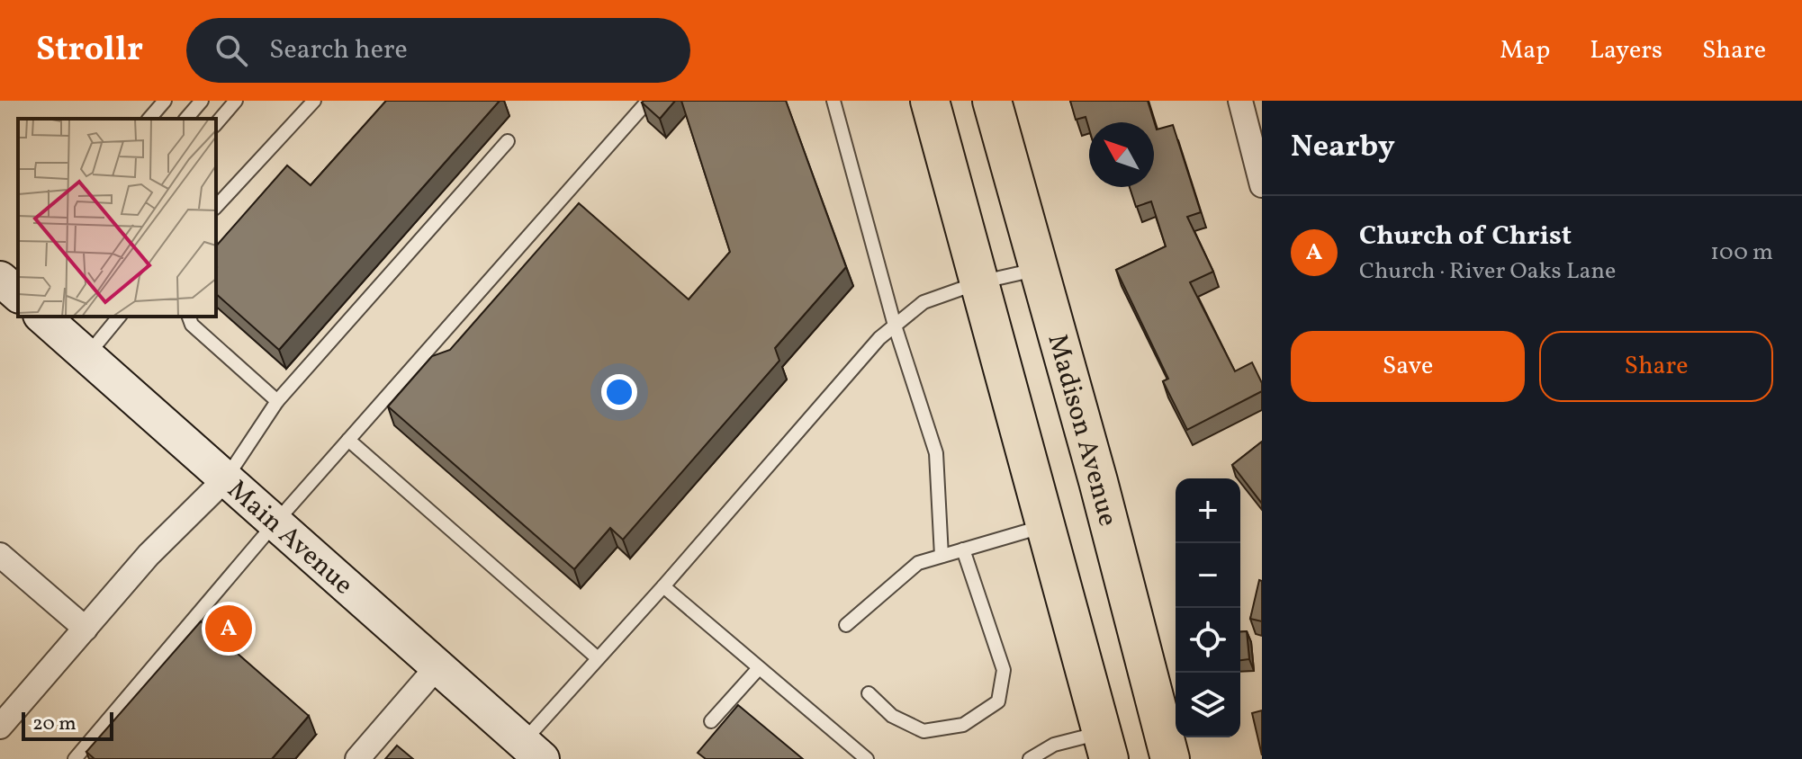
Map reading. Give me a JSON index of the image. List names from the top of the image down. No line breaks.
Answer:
{"streets":{"main road":["Madison Avenue"],"street":["Main Avenue"]},"scale_bar":"20 m","north":"top left","page":{"header":"Strollr","search":"Search here","nav":["Map","Layers","Share"],"heading":"Nearby","list":[{"mark":"A","name":"Church of Christ","note":"Church · River Oaks Lane","value":"100 m"}],"buttons":["Save","Share"],"map_buttons":["+","−"],"pins":"A","scale":"20 m"}}
